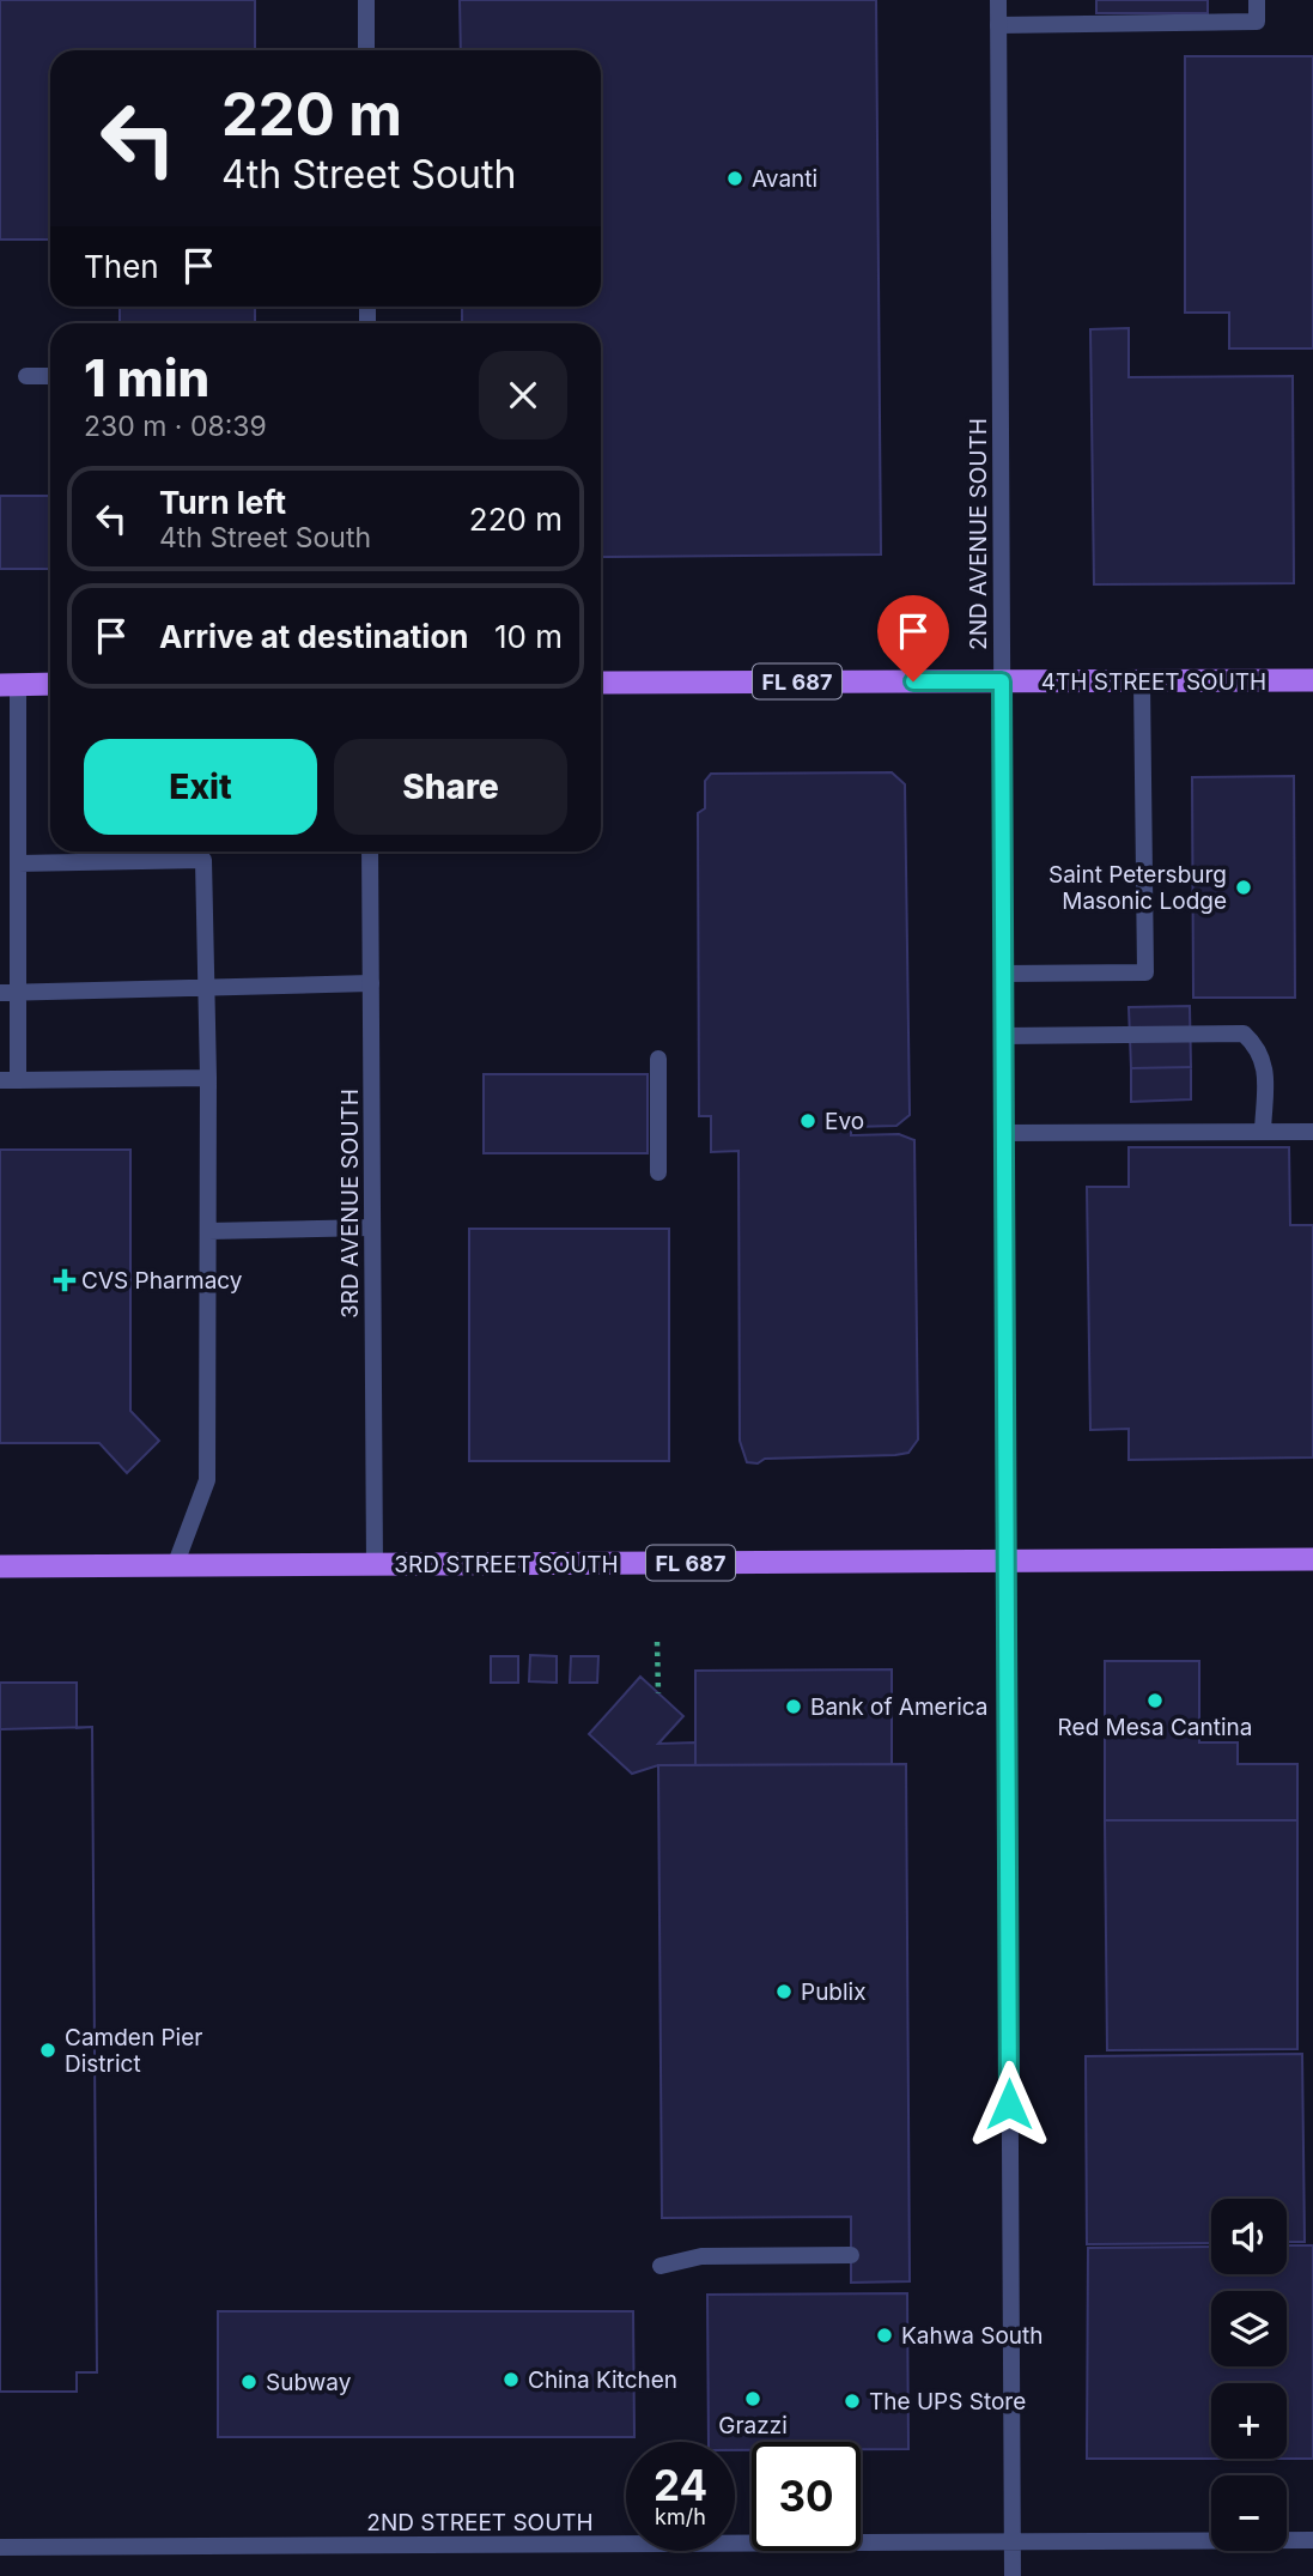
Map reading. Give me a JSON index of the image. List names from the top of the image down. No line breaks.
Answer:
{"streets":{"main road":["FL 687","4TH STREET SOUTH","3RD STREET SOUTH"],"street":["2ND AVENUE SOUTH","3RD AVENUE SOUTH","2ND STREET SOUTH"]},"crossings":[["2ND AVENUE SOUTH","4TH STREET SOUTH"],["2ND AVENUE SOUTH","3RD STREET SOUTH"],["2ND AVENUE SOUTH","2ND STREET SOUTH"],["3RD AVENUE SOUTH","3RD STREET SOUTH"]],"places":{"other":["Avanti","Saint Petersburg Masonic Lodge","Evo","Red Mesa Cantina","Bank of America","Publix","Camden Pier District","Kahwa South","China Kitchen","Subway","Grazzi","The UPS Store"],"health":["CVS Pharmacy"]},"page":{"turn":["220 m","4th Street South"],"then":"Then","heading":["1 min","230 m · 08:39"],"list":[{"name":"Turn left","note":"4th Street South","value":"220 m"},{"name":"Arrive at destination","value":"10 m"}],"buttons":["Exit","Share"],"map_buttons":["+","−"],"speed":"24 km/h","limit":"30"}}
